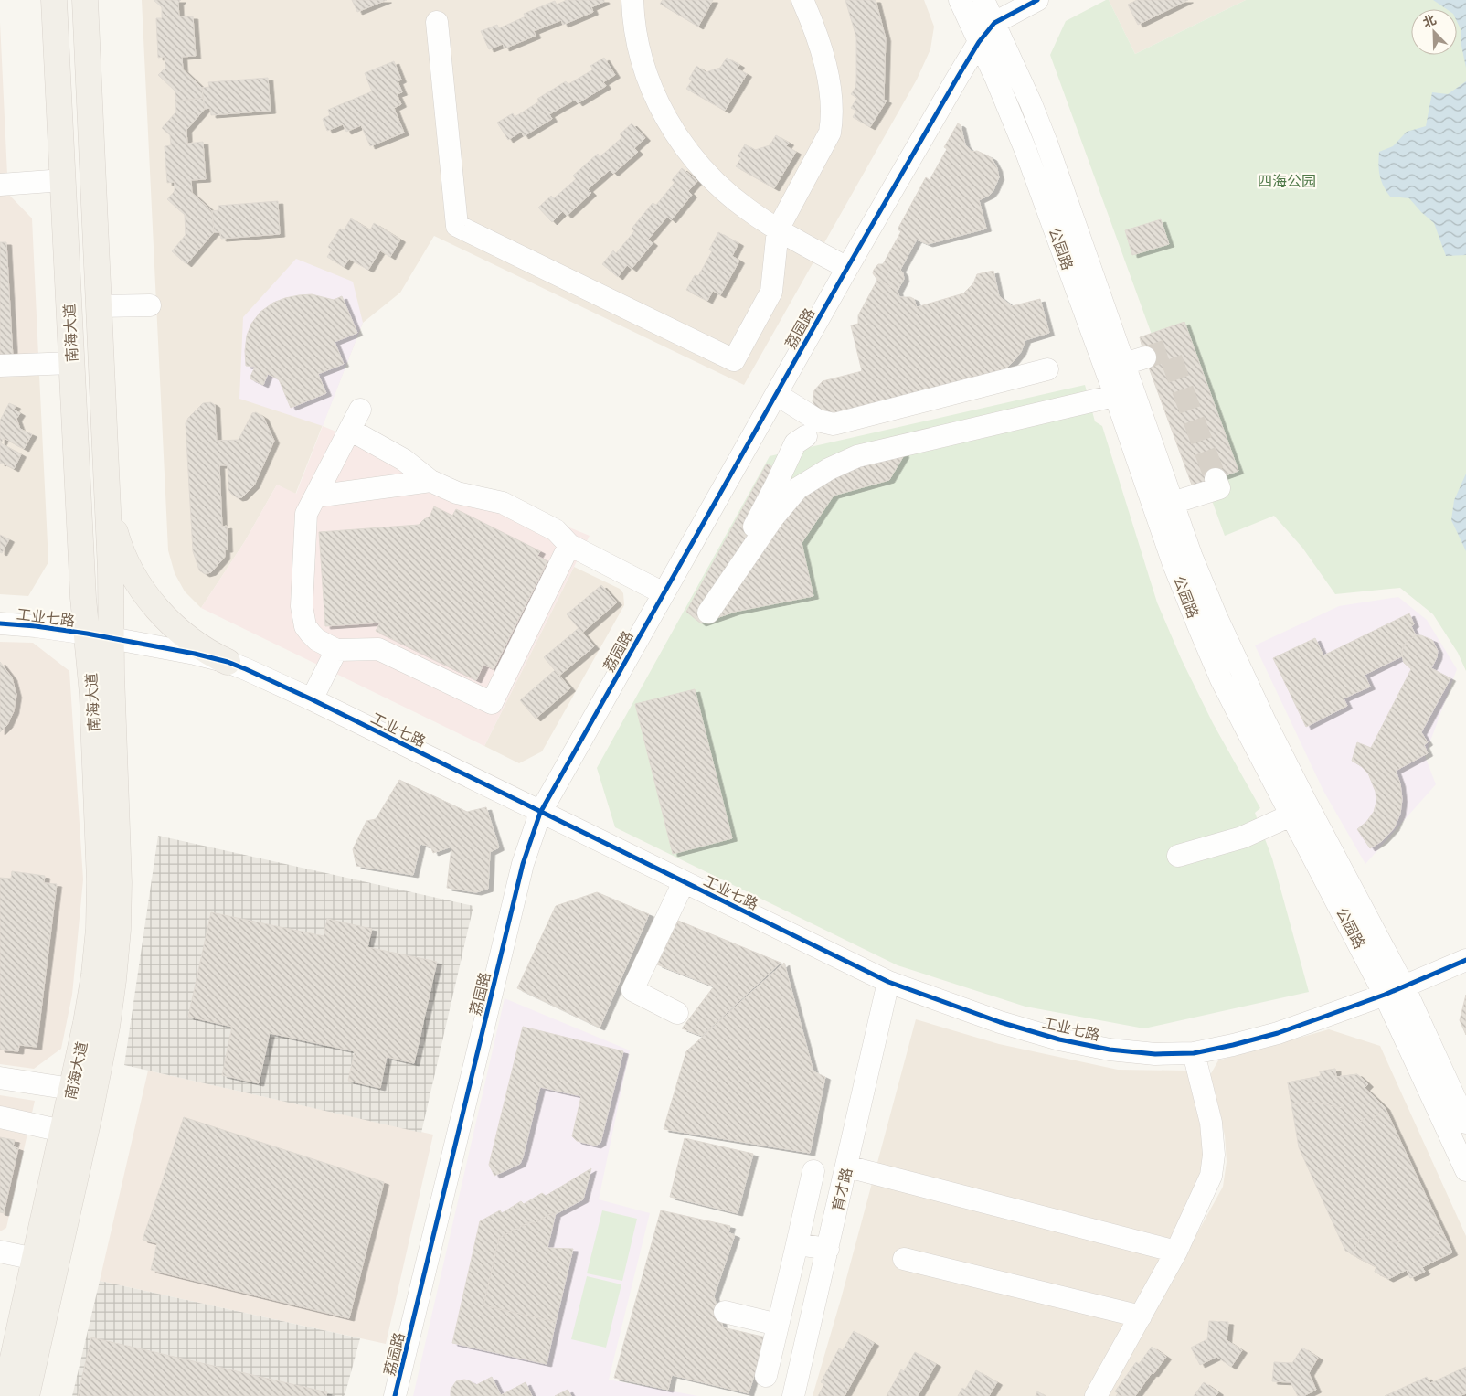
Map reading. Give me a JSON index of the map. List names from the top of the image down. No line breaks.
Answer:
{"streets":{"main road":["南海大道"],"street":["公园路","荔园路","工业七路","育才路"]},"crossings":[["公园路","荔园路"],["公园路","工业七路"],["荔园路","工业七路"],["南海大道","工业七路"],["工业七路","育才路"]],"parks":["四海公园"],"north":"top left"}
